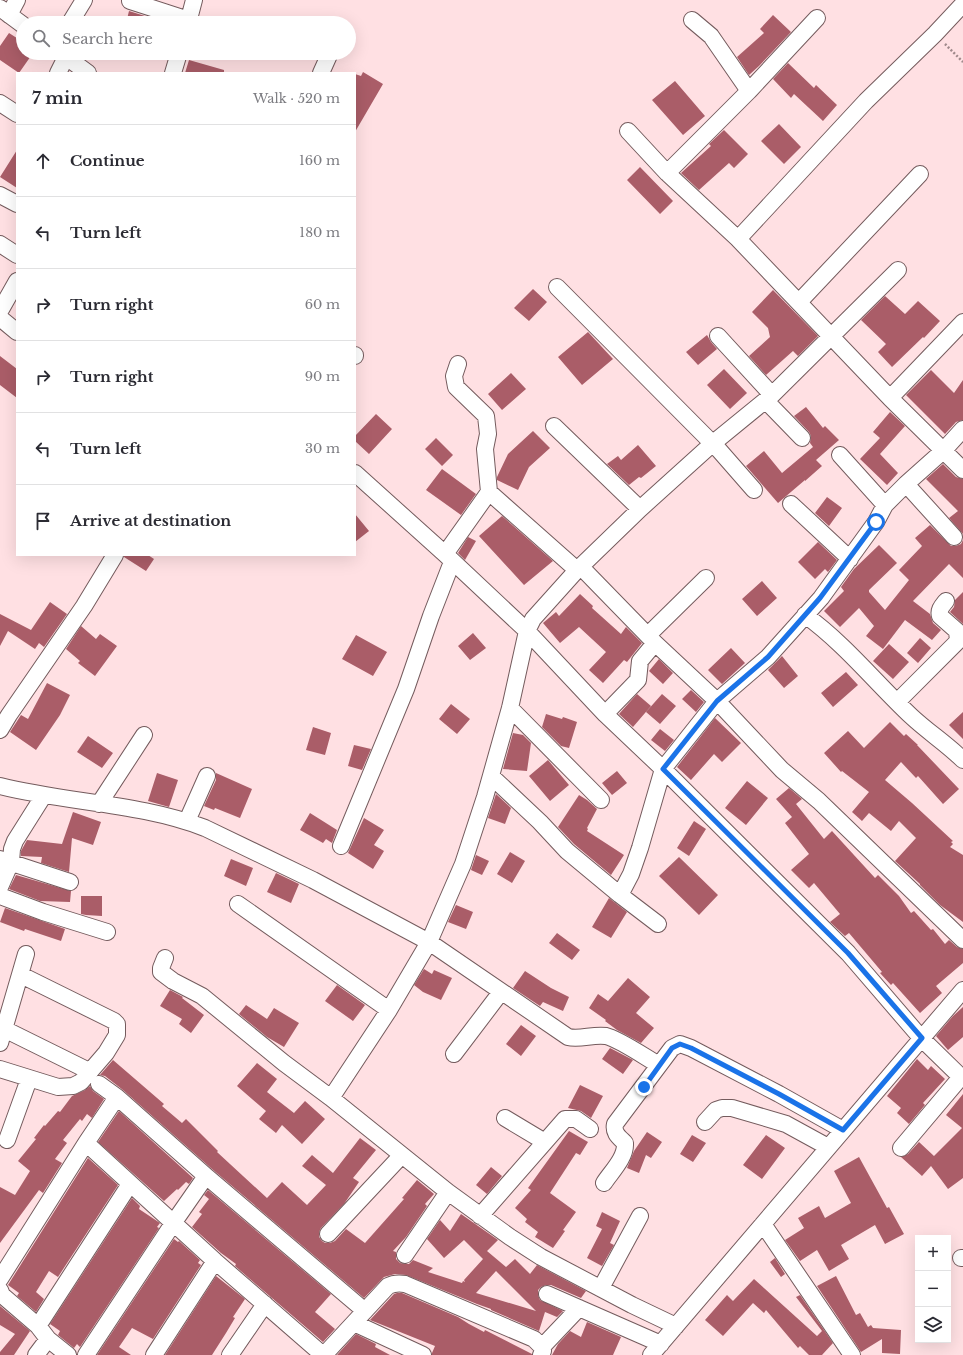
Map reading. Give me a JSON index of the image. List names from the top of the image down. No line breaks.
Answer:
{"page":{"search":"Search here","heading":["7 min","Walk · 520 m"],"list":[["Continue","160 m"],["Turn left","180 m"],["Turn right","60 m"],["Turn right","90 m"],["Turn left","30 m"],"Arrive at destination"],"map_buttons":["+","−"]}}
